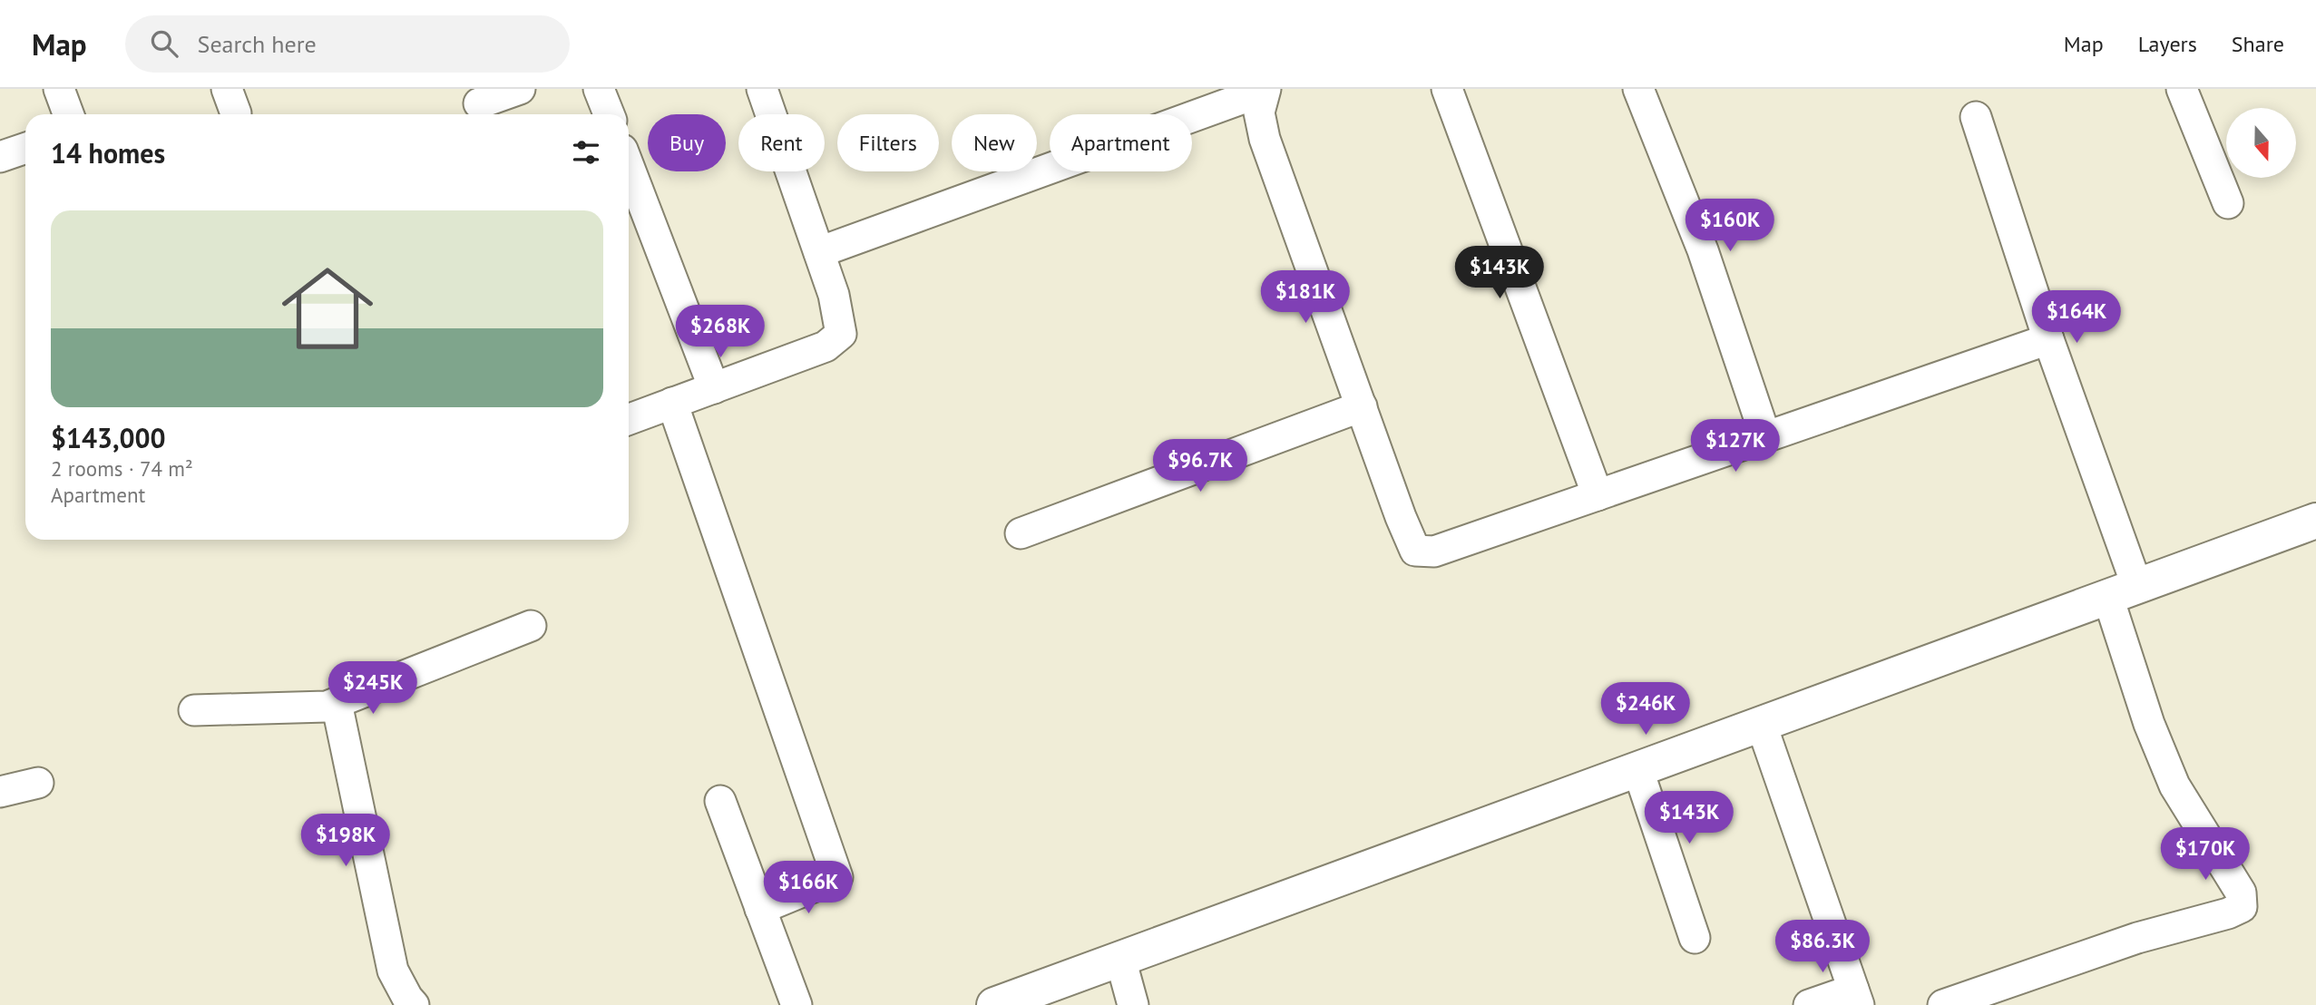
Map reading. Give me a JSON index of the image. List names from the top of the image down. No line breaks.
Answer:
{"north":"bottom","page":{"header":"Map","search":"Search here","nav":["Map","Layers","Share"],"chip":["Buy","Rent","Filters","New","Apartment"],"heading":"14 homes","list":[{"name":"$143,000","note":"2 rooms · 74 m² · Apartment"}],"price":["$160K","$143K","$181K","$164K","$268K","$127K","$96.7K","$245K","$246K","$143K","$198K","$170K","$166K","$86.3K"]}}
